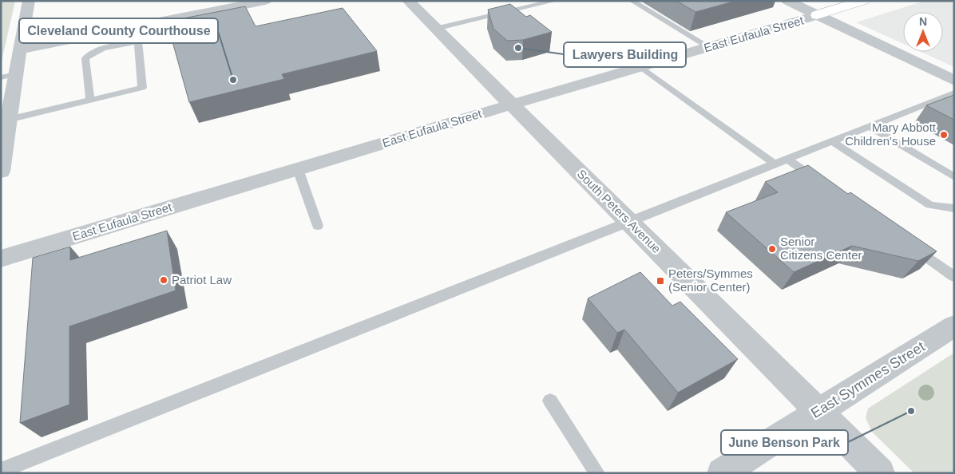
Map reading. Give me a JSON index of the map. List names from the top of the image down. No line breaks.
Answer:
{"streets":{"street":["East Eufaula Street","South Peters Avenue","East Symmes Street"]},"crossings":[["East Eufaula Street","South Peters Avenue"],["South Peters Avenue","East Symmes Street"]],"places":{"other":["Lawyers Building","Cleveland County Courthouse","Mary Abbott Children's House","Senior Citizens Center","Patriot Law","June Benson Park"],"transit":["Peters/Symmes (Senior Center)"]},"north":"top"}
